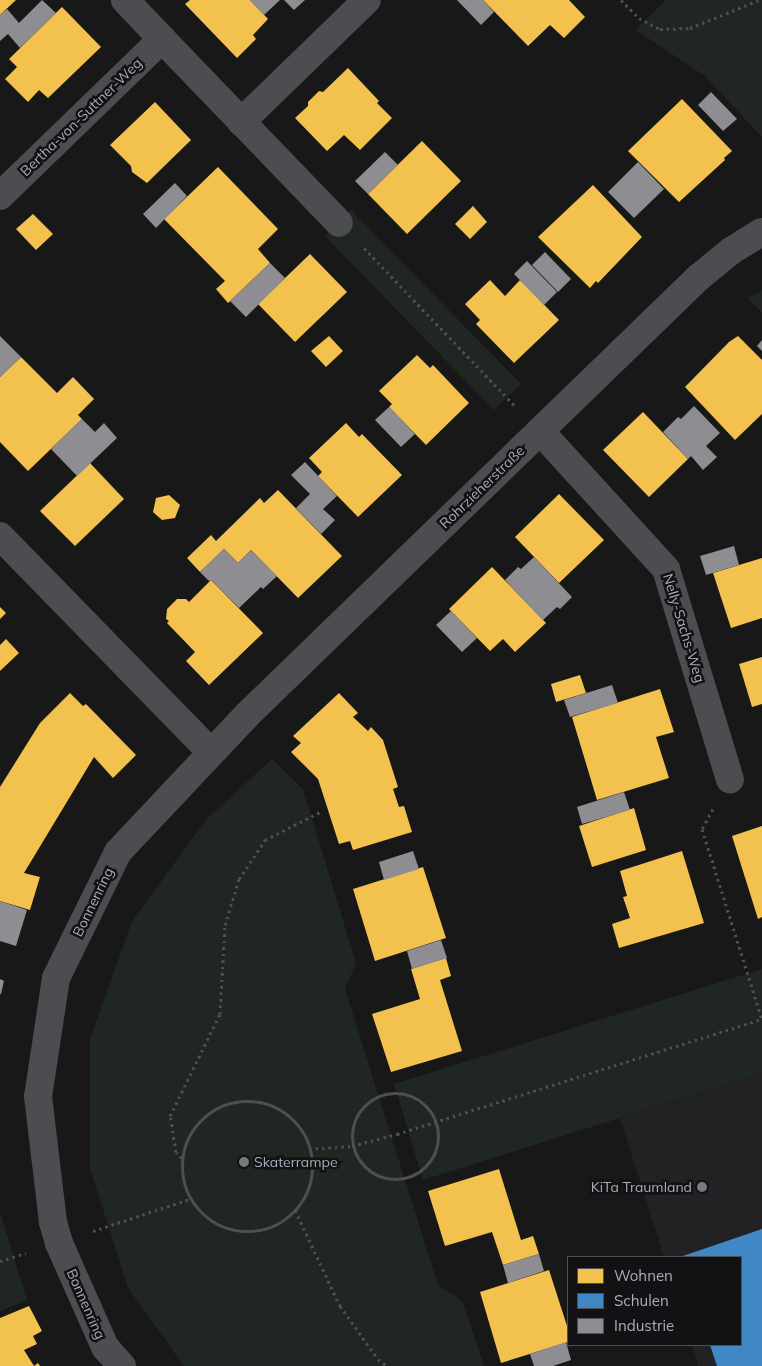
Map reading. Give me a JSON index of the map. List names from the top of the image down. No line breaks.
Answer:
{"streets":{"street":["Bertha-von-Suttner-Weg","Rohrzieherstraße","Nelly-Sachs-Weg","Bonnenring"]},"crossings":[["Rohrzieherstraße","Nelly-Sachs-Weg"],["Rohrzieherstraße","Bonnenring"]],"places":["Skaterrampe","KiTa Traumland"],"legend":["Wohnen","Schulen","Industrie"]}
